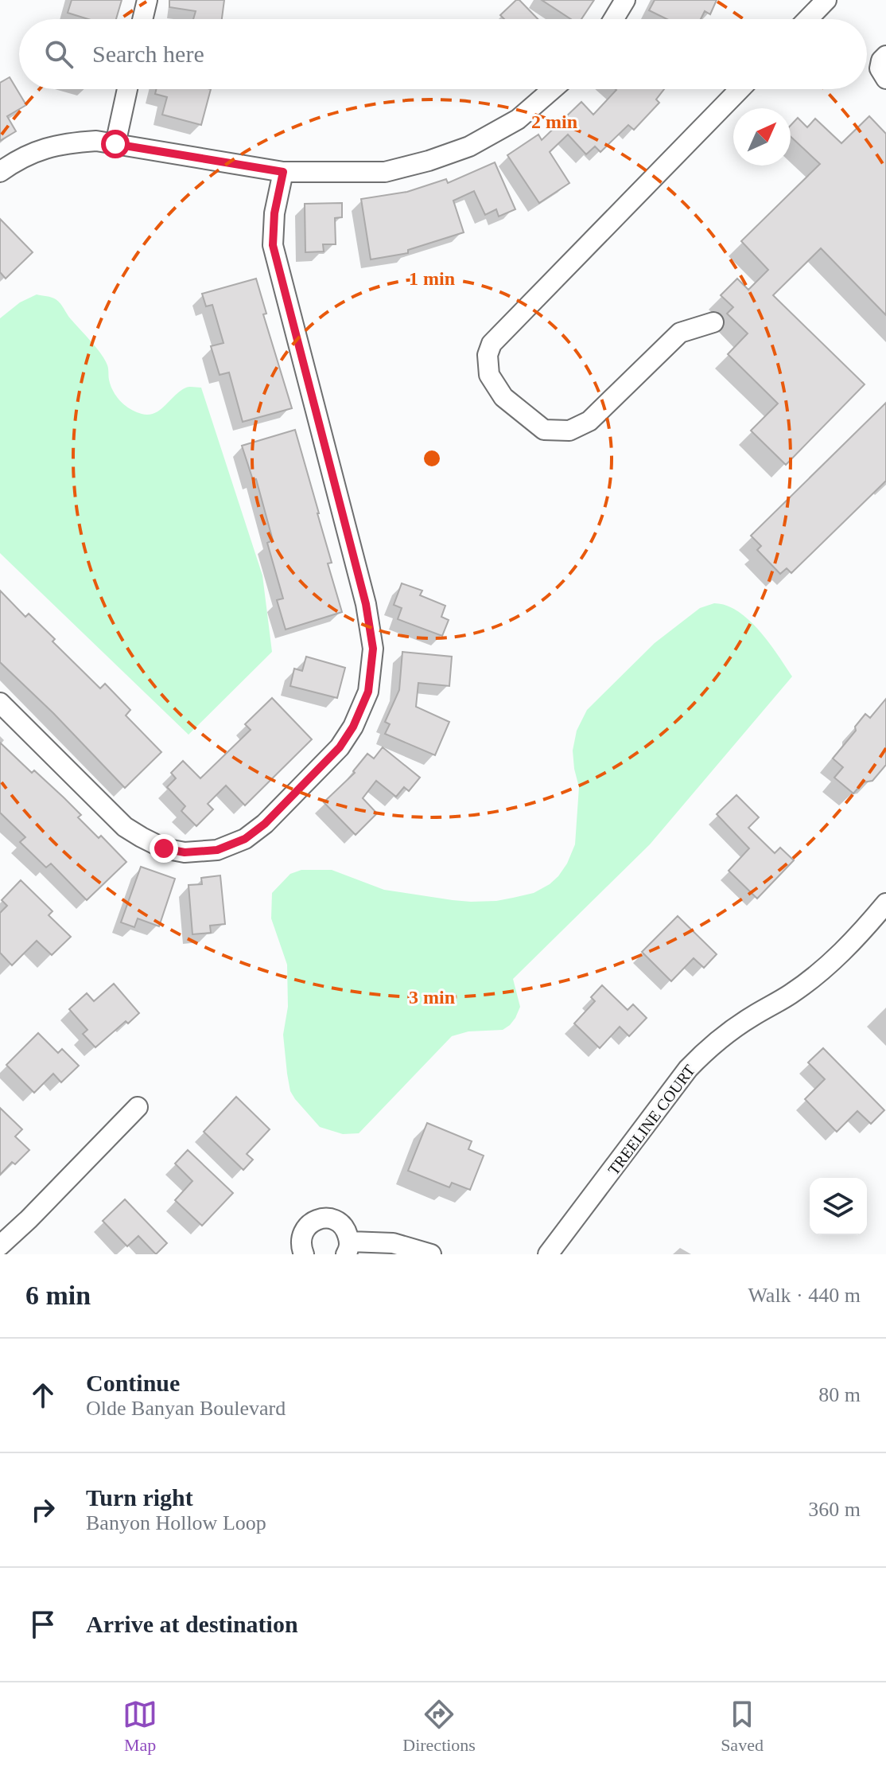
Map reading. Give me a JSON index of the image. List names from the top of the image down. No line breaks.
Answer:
{"streets":{"street":["TREELINE COURT"]},"north":"top right","page":{"search":"Search here","heading":["6 min","Walk · 440 m"],"list":[["Continue","Olde Banyan Boulevard","80 m"],["Turn right","Banyon Hollow Loop","360 m"],"Arrive at destination"],"nav":["Map","Directions","Saved"]},"rings":["2 min","1 min","3 min"]}
